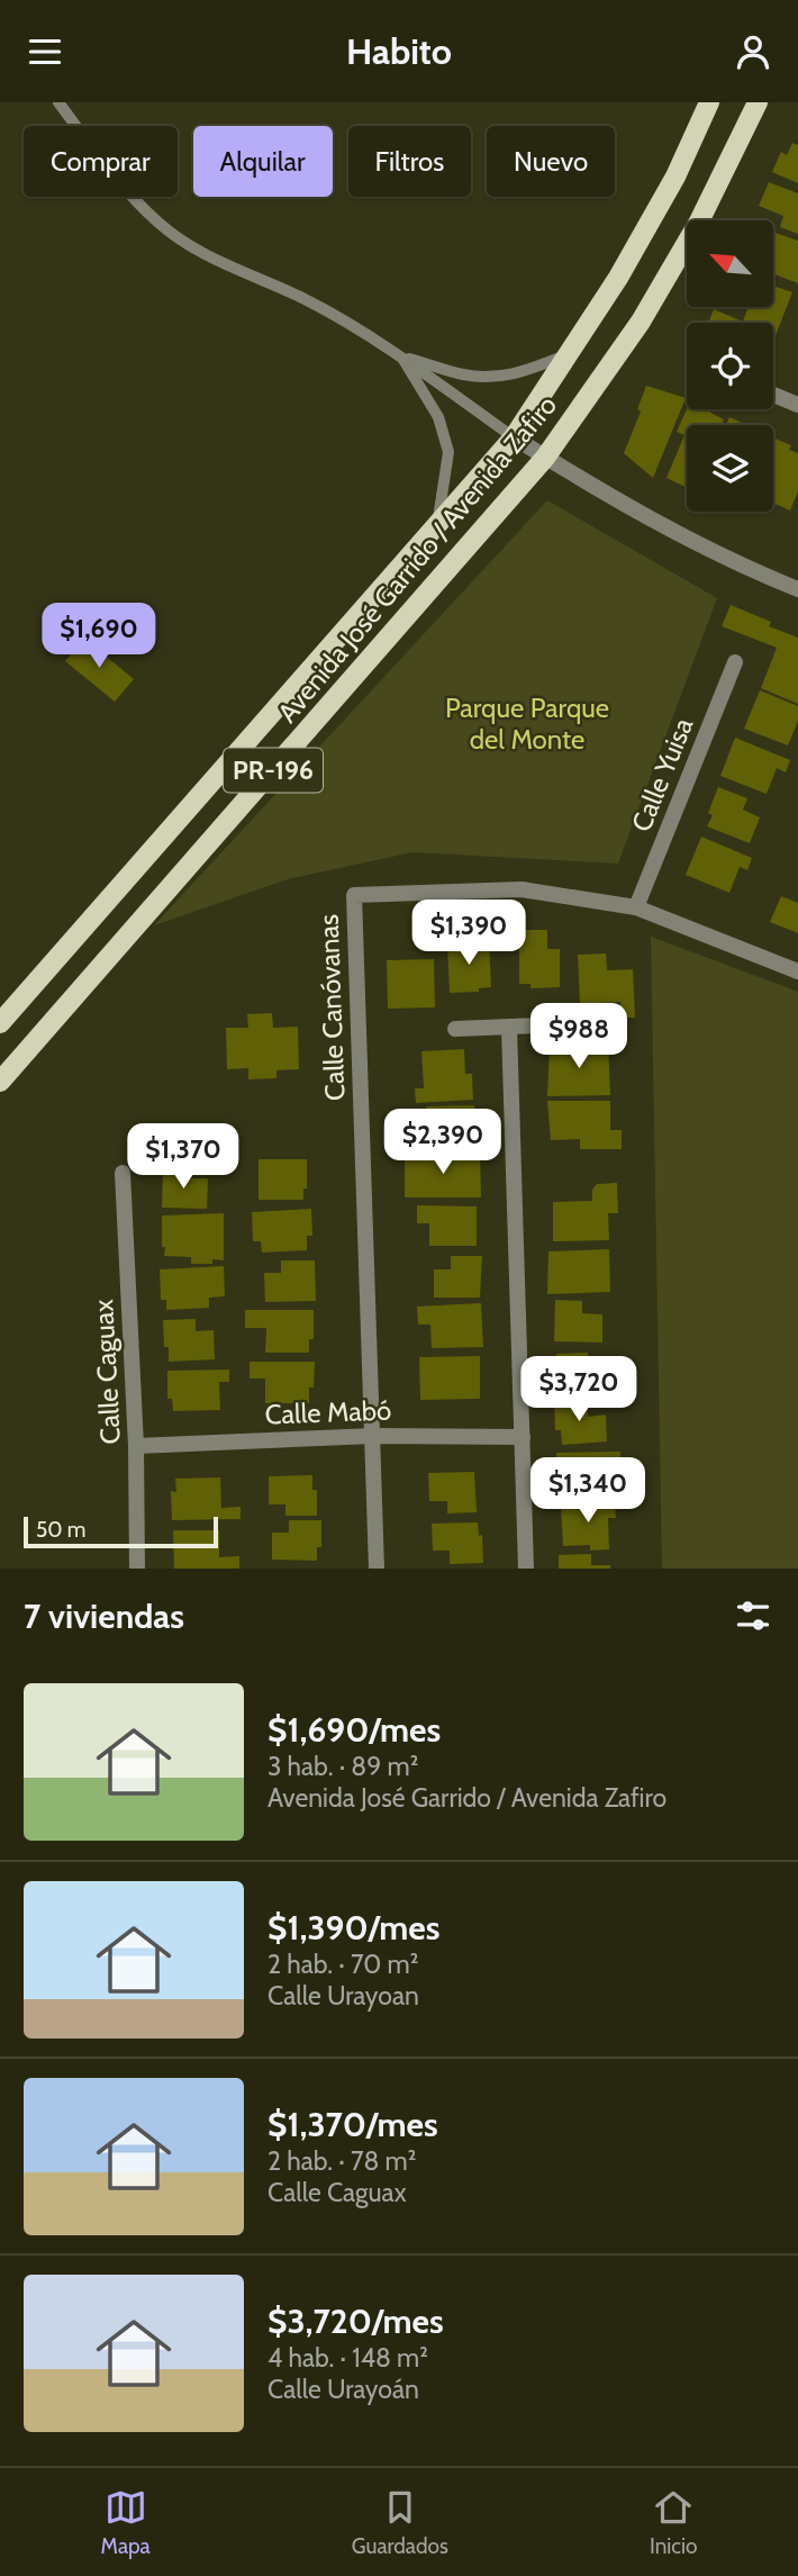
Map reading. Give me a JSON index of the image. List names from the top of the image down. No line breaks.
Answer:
{"streets":{"main road":["Avenida José Garrido / Avenida Zafiro","PR-196"],"street":["Calle Yuisa","Calle Canóvanas","Calle Caguax","Calle Mabó"]},"crossings":[["Calle Yuisa","Calle Canóvanas"],["Calle Canóvanas","Calle Mabó"],["Calle Caguax","Calle Mabó"]],"parks":["Parque Parque del Monte"],"scale_bar":"50 m","north":"top left","page":{"header":"Habito","chip":["Comprar","Alquilar","Filtros","Nuevo"],"price":["$1,690","$1,390","$988","$2,390","$1,370","$3,720","$1,340"],"scale":"50 m","heading":"7 viviendas","list":[{"name":"$1,690/mes","note":"3 hab. · 89 m² · Avenida José Garrido / Avenida Zafiro"},{"name":"$1,390/mes","note":"2 hab. · 70 m² · Calle Urayoan"},{"name":"$1,370/mes","note":"2 hab. · 78 m² · Calle Caguax"},{"name":"$3,720/mes","note":"4 hab. · 148 m² · Calle Urayoán"}],"tabs":["Mapa","Guardados","Inicio"]}}
